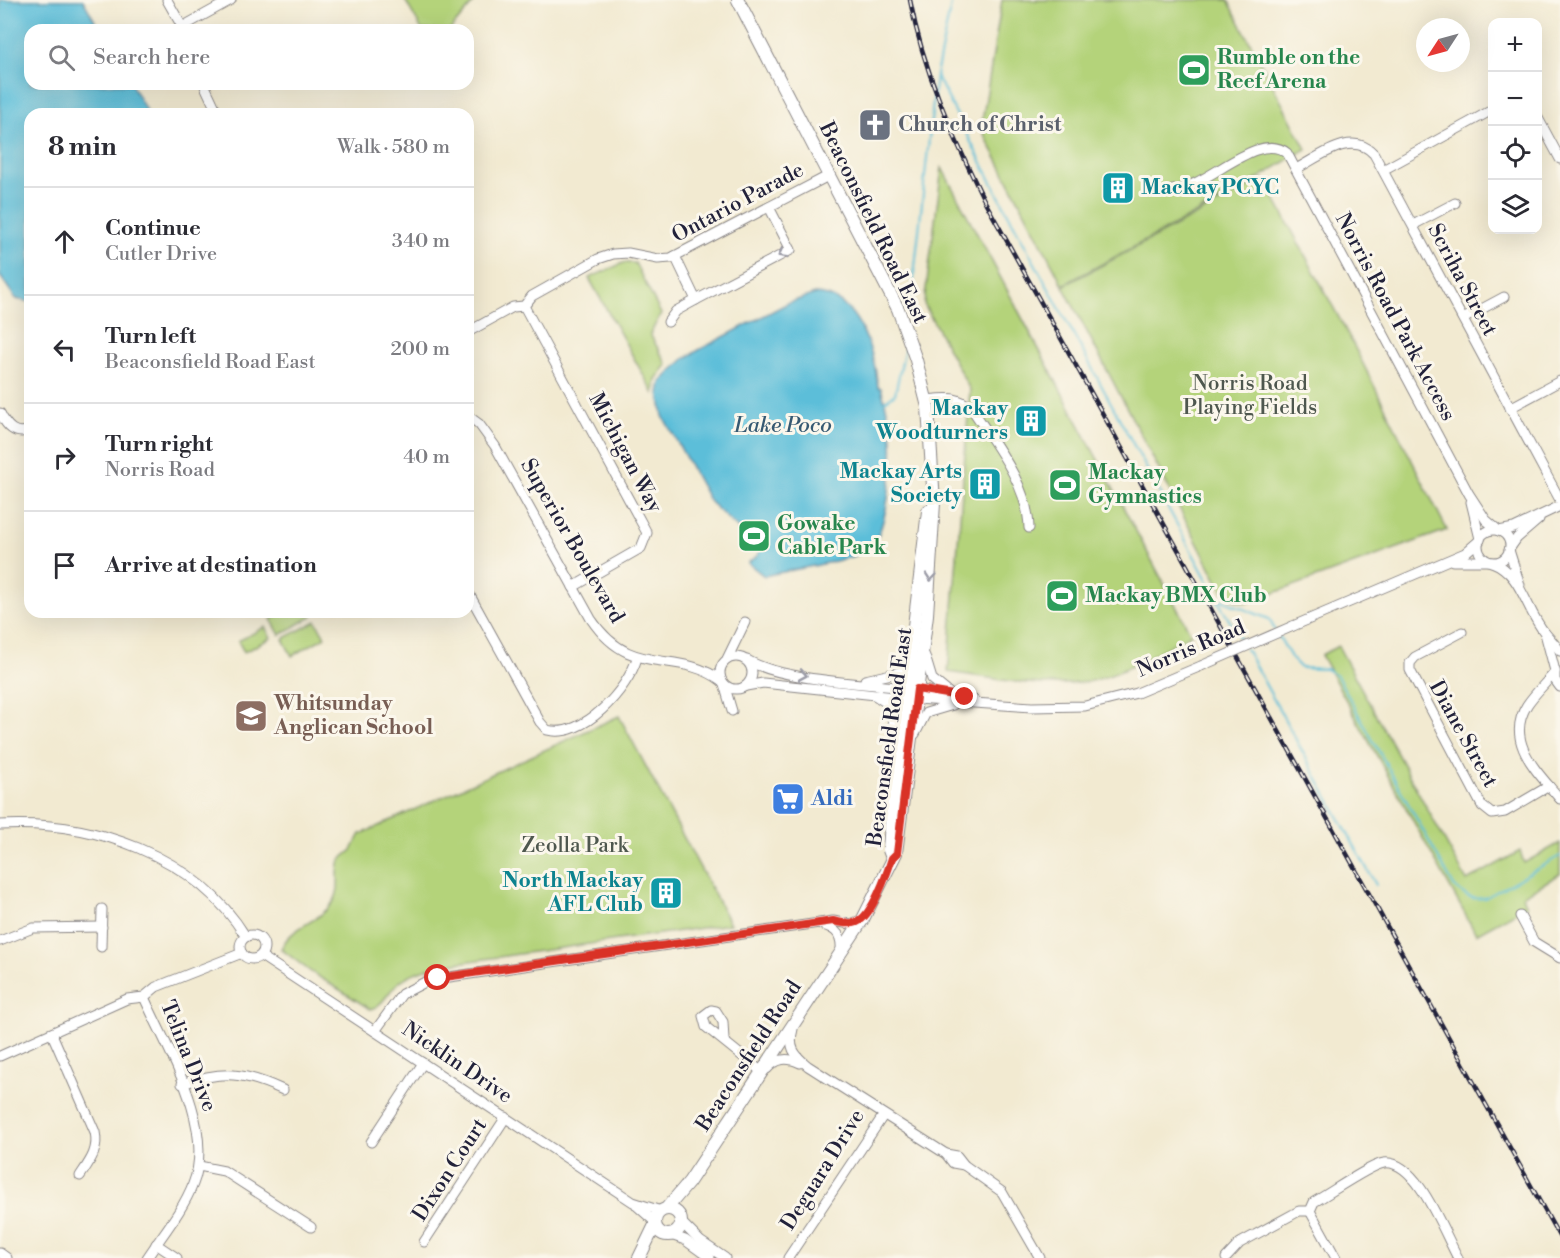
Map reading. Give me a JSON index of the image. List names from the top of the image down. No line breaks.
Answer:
{"streets":{"main road":["Beaconsfield Road East","Beaconsfield Road"],"street":["Ontario Parade","Scriha Street","Norris Road Park Access","Michigan Way","Superior Boulevard","Norris Road","Diane Street","Telina Drive","Nicklin Drive","Dixon Court","Deguara Drive"]},"crossings":[["Ontario Parade","Beaconsfield Road East"],["Ontario Parade","Michigan Way"],["Beaconsfield Road East","Norris Road"],["Beaconsfield Road East","Beaconsfield Road"],["Scriha Street","Norris Road Park Access"],["Norris Road Park Access","Norris Road"],["Michigan Way","Superior Boulevard"],["Beaconsfield Road","Nicklin Drive"],["Beaconsfield Road","Deguara Drive"],["Nicklin Drive","Dixon Court"]],"water":["Lake Poco"],"parks":["Norris Road Playing Fields","Zeolla Park"],"places":{"sports":["Rumble on the Reef Arena","Mackay Gymnastics","Gowake Cable Park","Mackay BMX Club"],"church":["Church of Christ"],"building":["Mackay PCYC","Mackay Woodturners","Mackay Arts Society","North Mackay AFL Club"],"school or university":["Whitsunday Anglican School"],"supermarket":["Aldi"]},"north":"bottom left","page":{"map_buttons":["+","−"],"search":"Search here","heading":["8 min","Walk · 580 m"],"list":[["Continue","Cutler Drive","340 m"],["Turn left","Beaconsfield Road East","200 m"],["Turn right","Norris Road","40 m"],"Arrive at destination"]}}
